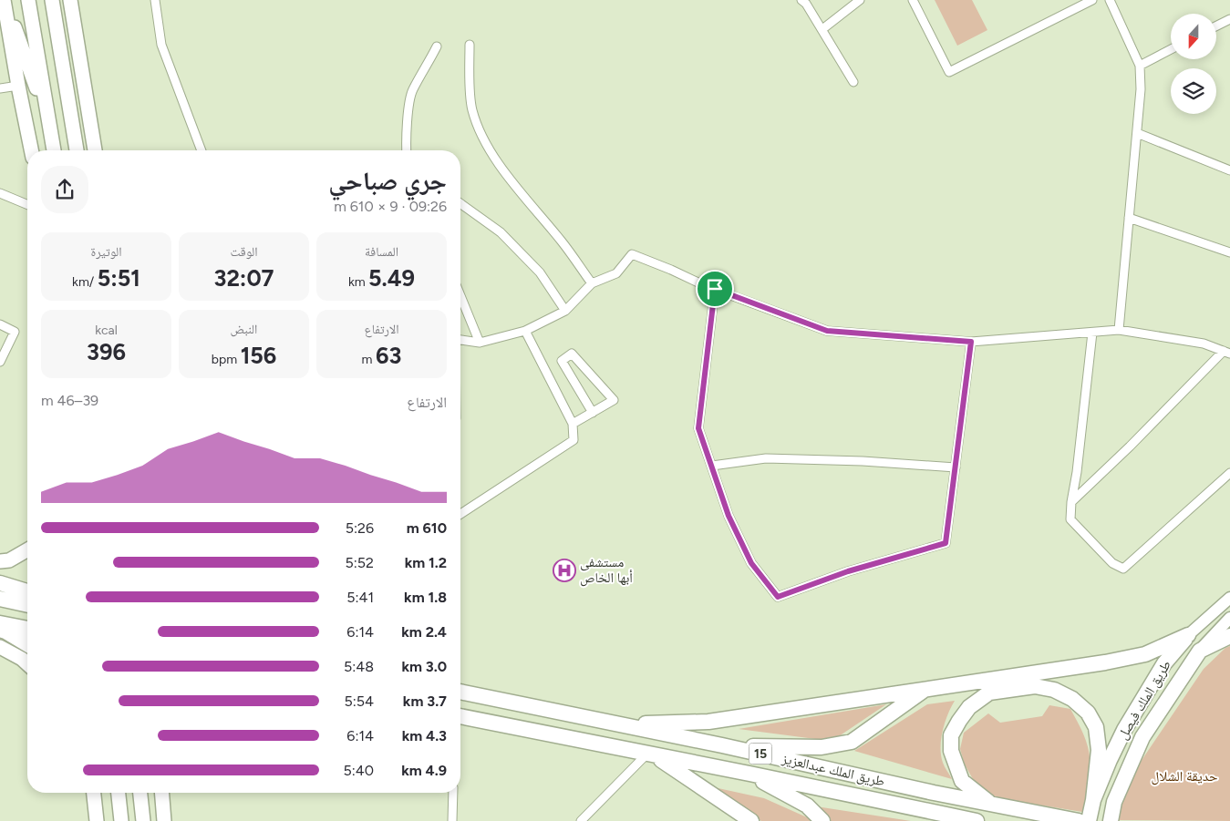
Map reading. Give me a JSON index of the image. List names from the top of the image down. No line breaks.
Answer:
{"streets":{"highway":["طريق الملك فيصل","15","طريق الملك عبدالعزيز"]},"parks":["حديقة الشلال"],"places":{"hospital":["مستشفى أبها الخاص"]},"north":"bottom","page":{"heading":["جري صباحي","09:26 · 9 × 610 m"],"stats":[["المسافة","5.49 km"],["الوقت","32:07"],["الوتيرة","5:51 /km"],["الارتفاع","63 m"],["النبض","156 bpm"],["kcal","396"]],"chart":["الارتفاع","39–46 m"],"list":[{"name":"610 m","note":"5:26"},{"name":"1.2 km","note":"5:52"},{"name":"1.8 km","note":"5:41"},{"name":"2.4 km","note":"6:14"},{"name":"3.0 km","note":"5:48"},{"name":"3.7 km","note":"5:54"},{"name":"4.3 km","note":"6:14"},{"name":"4.9 km","note":"5:40"}]}}
